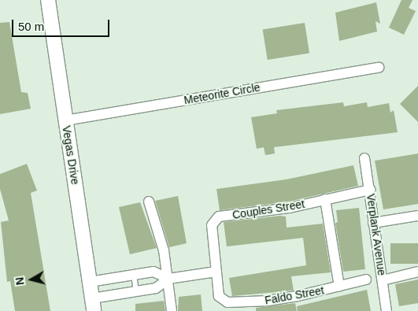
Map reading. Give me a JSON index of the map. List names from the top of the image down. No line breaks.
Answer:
{"streets":{"main road":["Vegas Drive"],"street":["Meteorite Circle","Couples Street","Verplank Avenue","Faldo Street"]},"crossings":[["Meteorite Circle","Vegas Drive"],["Couples Street","Verplank Avenue"],["Couples Street","Faldo Street"]],"scale_bar":"50 m","north":"left"}
